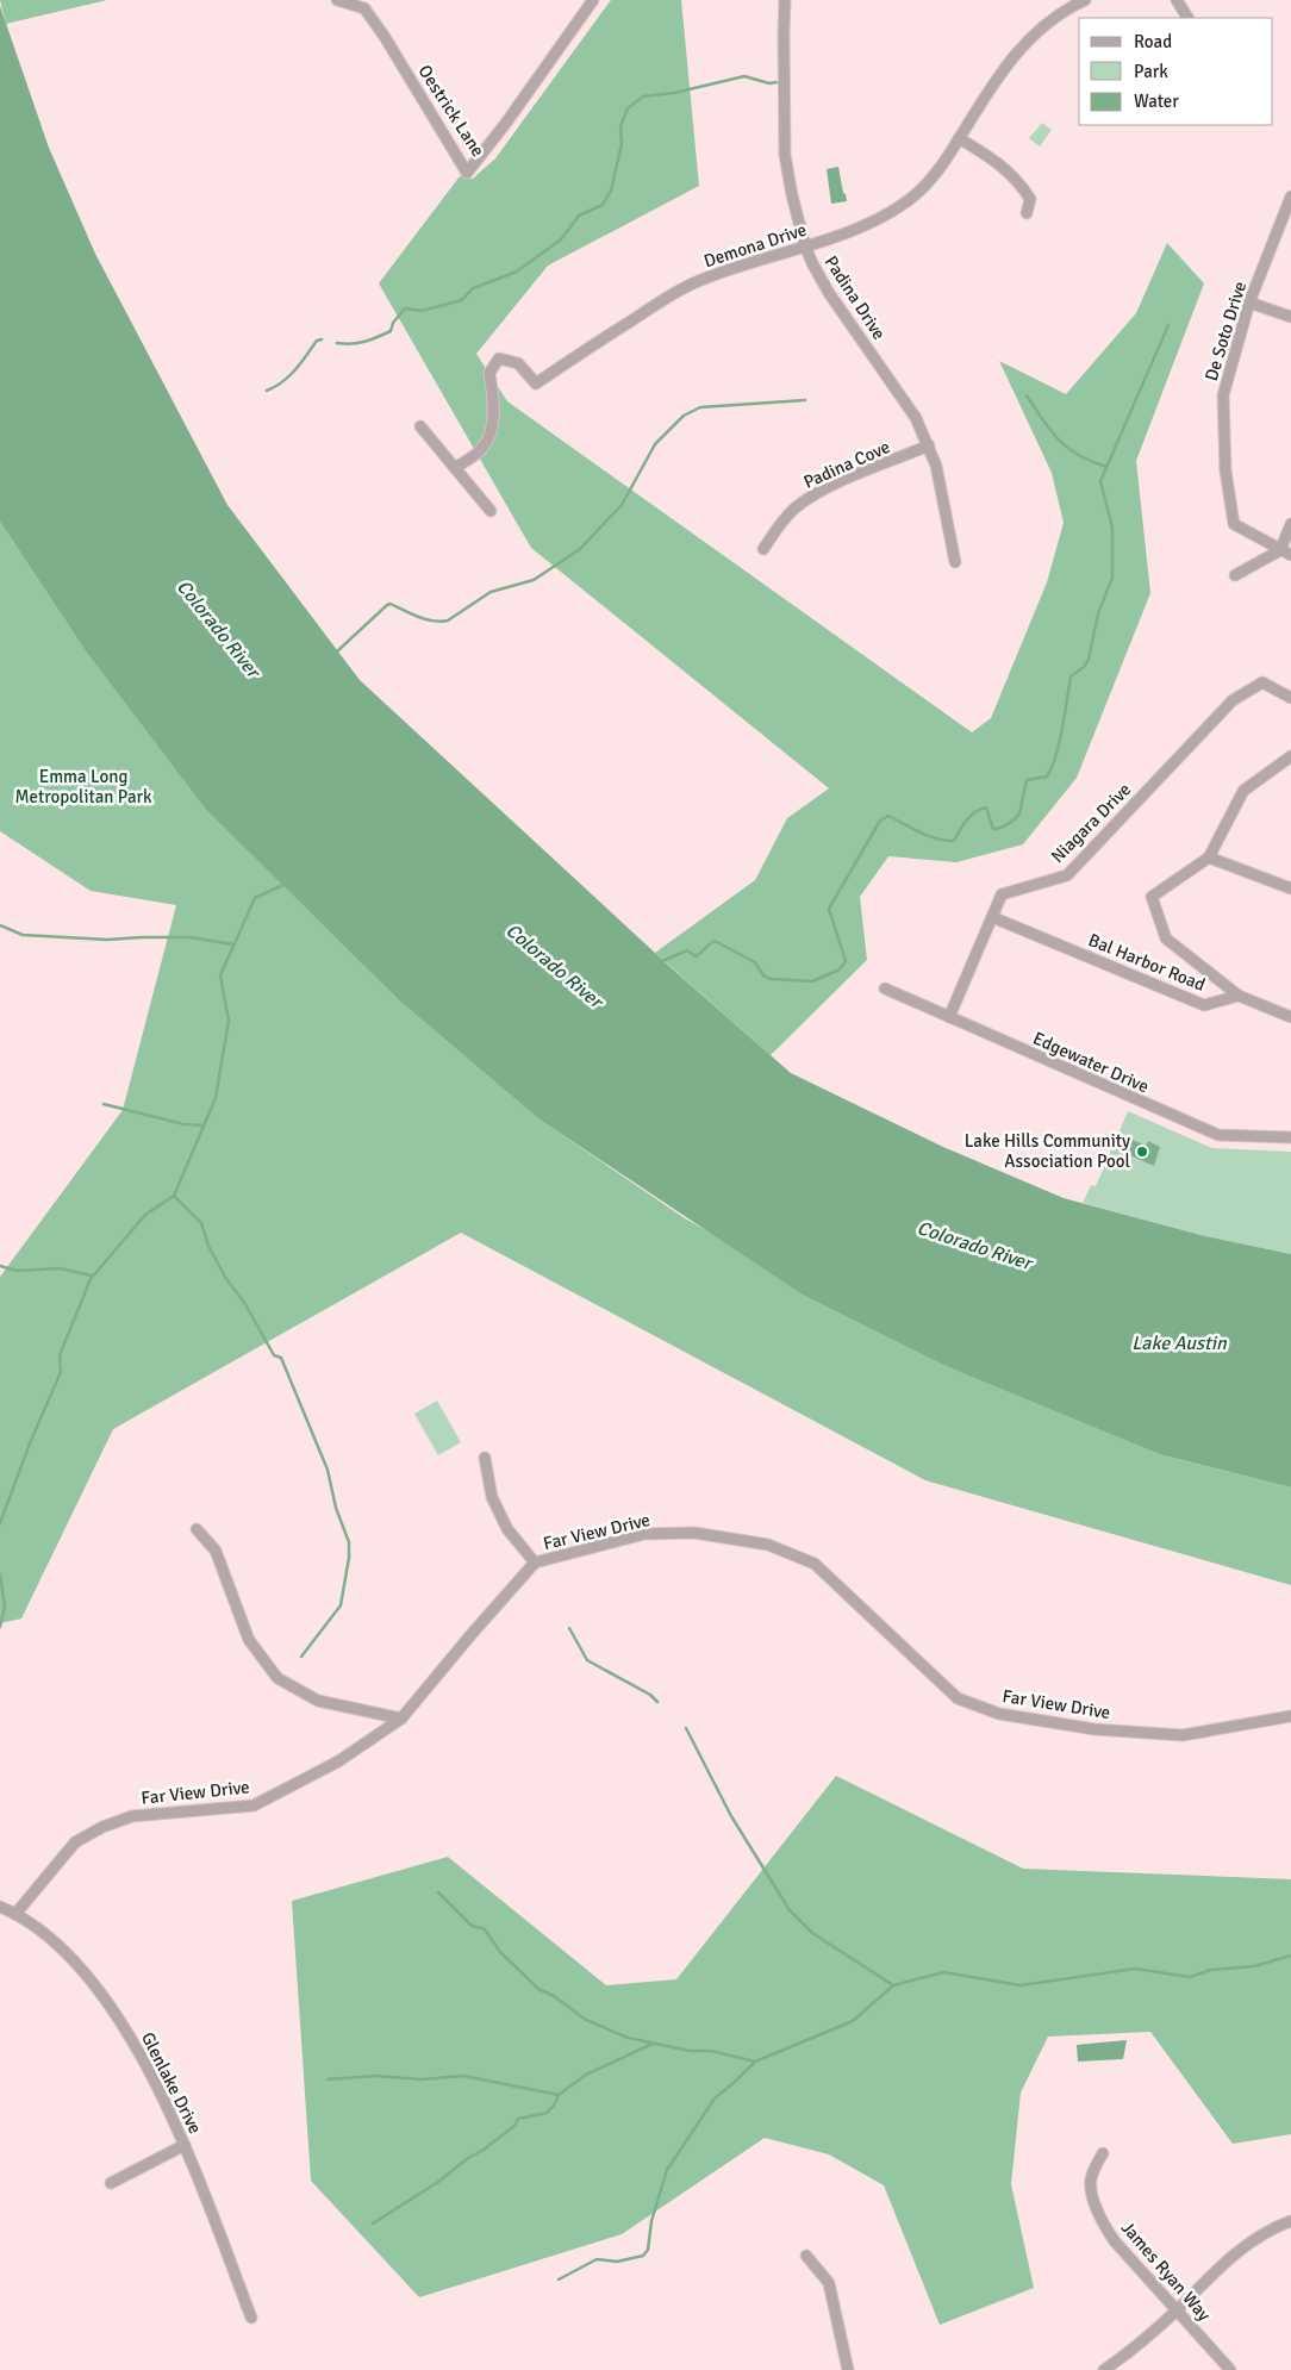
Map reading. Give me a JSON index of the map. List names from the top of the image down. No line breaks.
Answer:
{"streets":{"street":["Oestrick Lane","Demona Drive","Padina Drive","De Soto Drive","Padina Cove","Niagara Drive","Bal Harbor Road","Edgewater Drive","Far View Drive","Glenlake Drive","James Ryan Way"]},"crossings":[["Demona Drive","Padina Drive"],["Padina Drive","Padina Cove"],["Niagara Drive","Bal Harbor Road"],["Niagara Drive","Edgewater Drive"],["Far View Drive","Glenlake Drive"]],"water":["Colorado River","Lake Austin"],"parks":["Emma Long Metropolitan Park"],"places":["Lake Hills Community Association Pool"],"legend":["Road","Park","Water"]}
